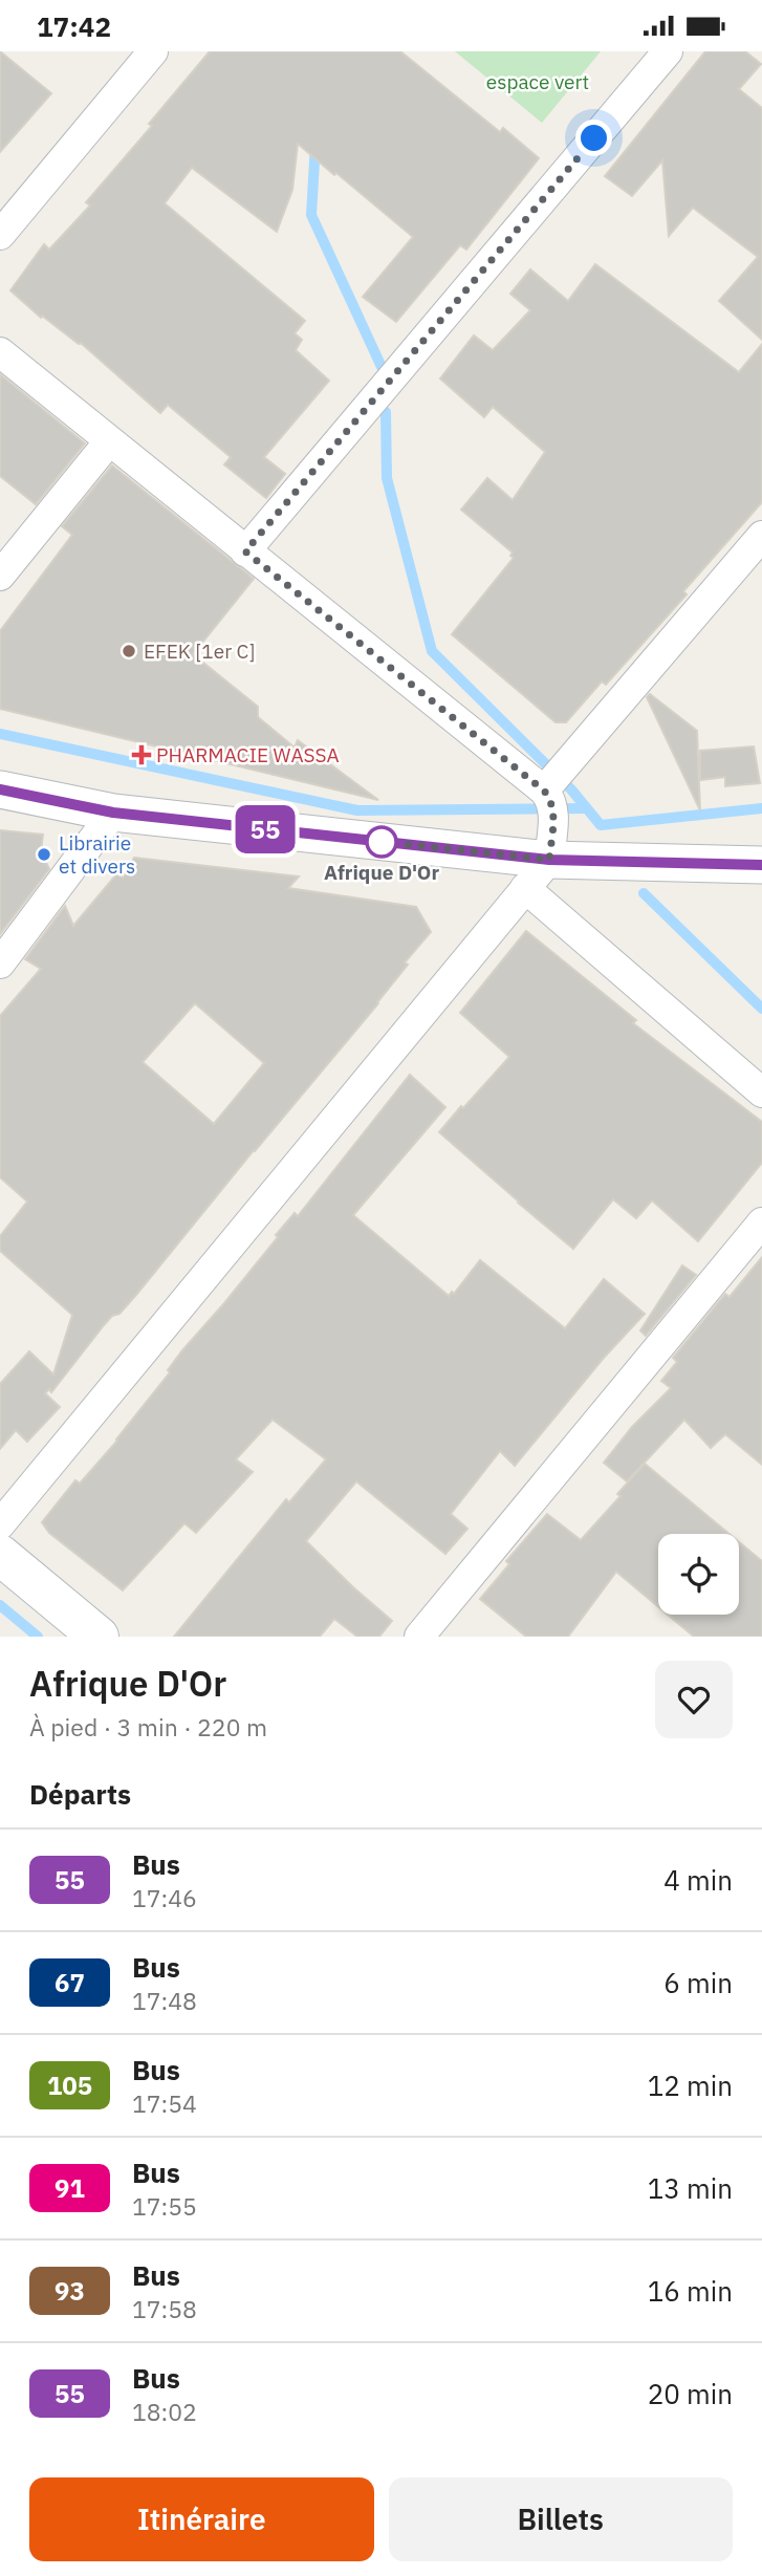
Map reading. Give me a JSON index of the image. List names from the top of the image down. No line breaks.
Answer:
{"parks":["espace vert"],"places":{"other":["EFEK [1er C]","Afrique D'Or","Librairie et divers"],"health":["PHARMACIE WASSA"]},"lines":["bus line 55"],"page":{"status":"17:42","on_map":"55","heading":[["Afrique D'Or","À pied · 3 min · 220 m"],"Départs"],"list":[{"mark":"55","name":"Bus","note":"17:46","value":"4 min"},{"mark":"67","name":"Bus","note":"17:48","value":"6 min"},{"mark":"105","name":"Bus","note":"17:54","value":"12 min"},{"mark":"91","name":"Bus","note":"17:55","value":"13 min"},{"mark":"93","name":"Bus","note":"17:58","value":"16 min"},{"mark":"55","name":"Bus","note":"18:02","value":"20 min"}],"buttons":["Itinéraire","Billets"]}}
